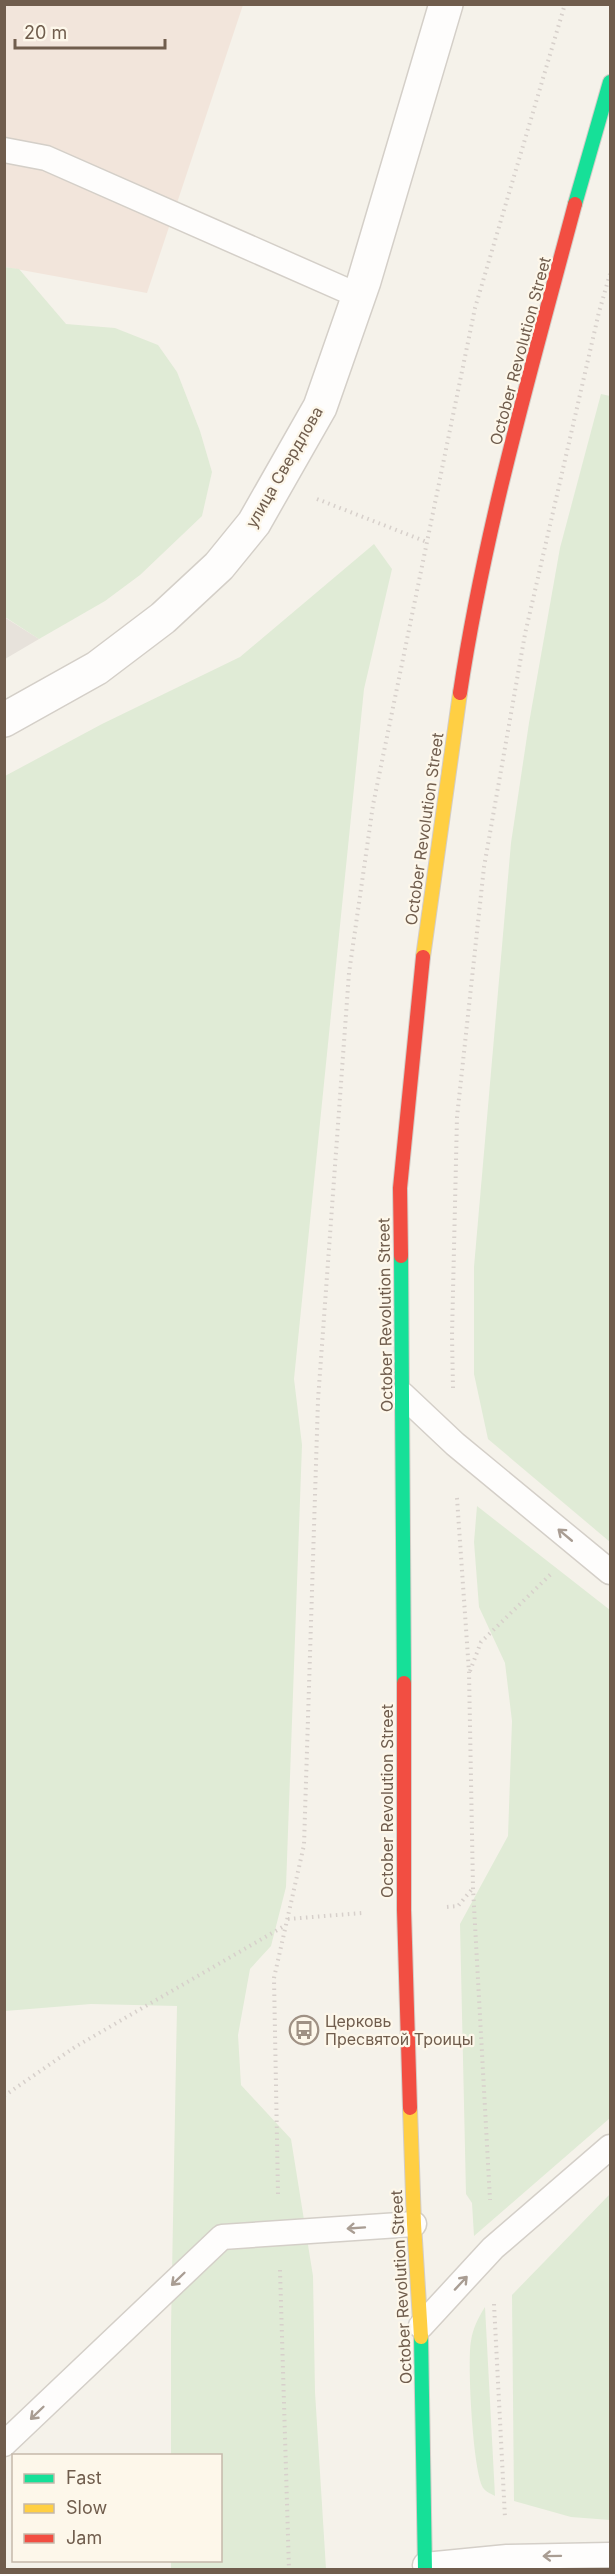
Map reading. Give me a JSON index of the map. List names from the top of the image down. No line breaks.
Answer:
{"streets":{"main road":["October Revolution Street"],"street":["улица Свердлова"]},"places":{"bus stop":["Церковь Пресвятой Троицы"]},"legend":["Fast","Slow","Jam"],"scale_bar":"20 m"}
